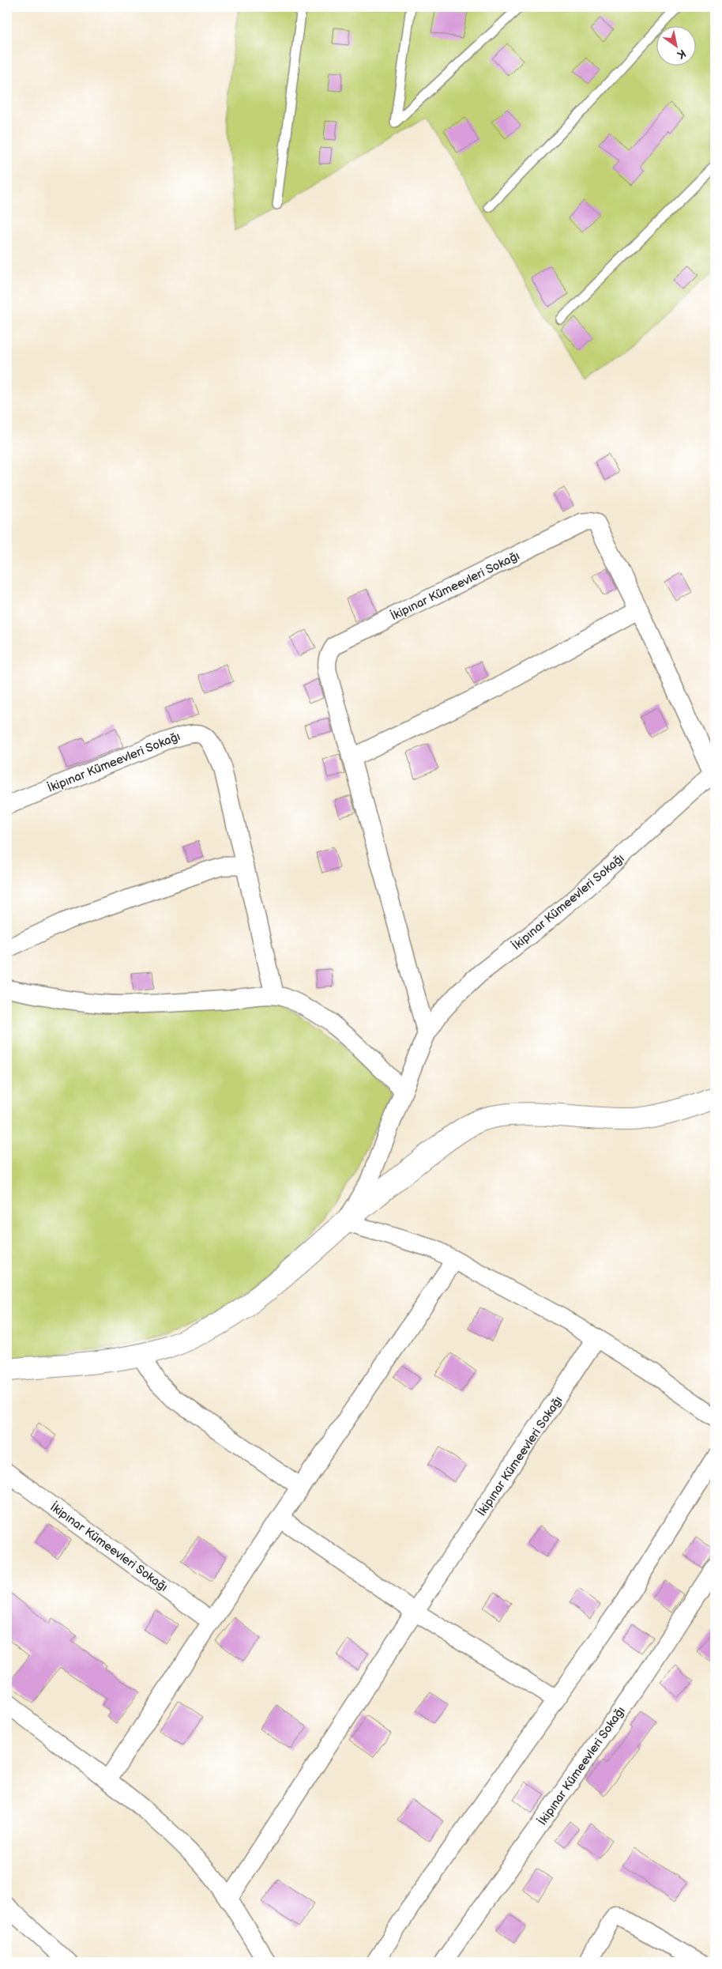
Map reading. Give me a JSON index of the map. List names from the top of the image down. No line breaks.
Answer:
{"streets":{"street":["İkipınar Kümeevleri Sokağı"]},"north":"bottom right"}
